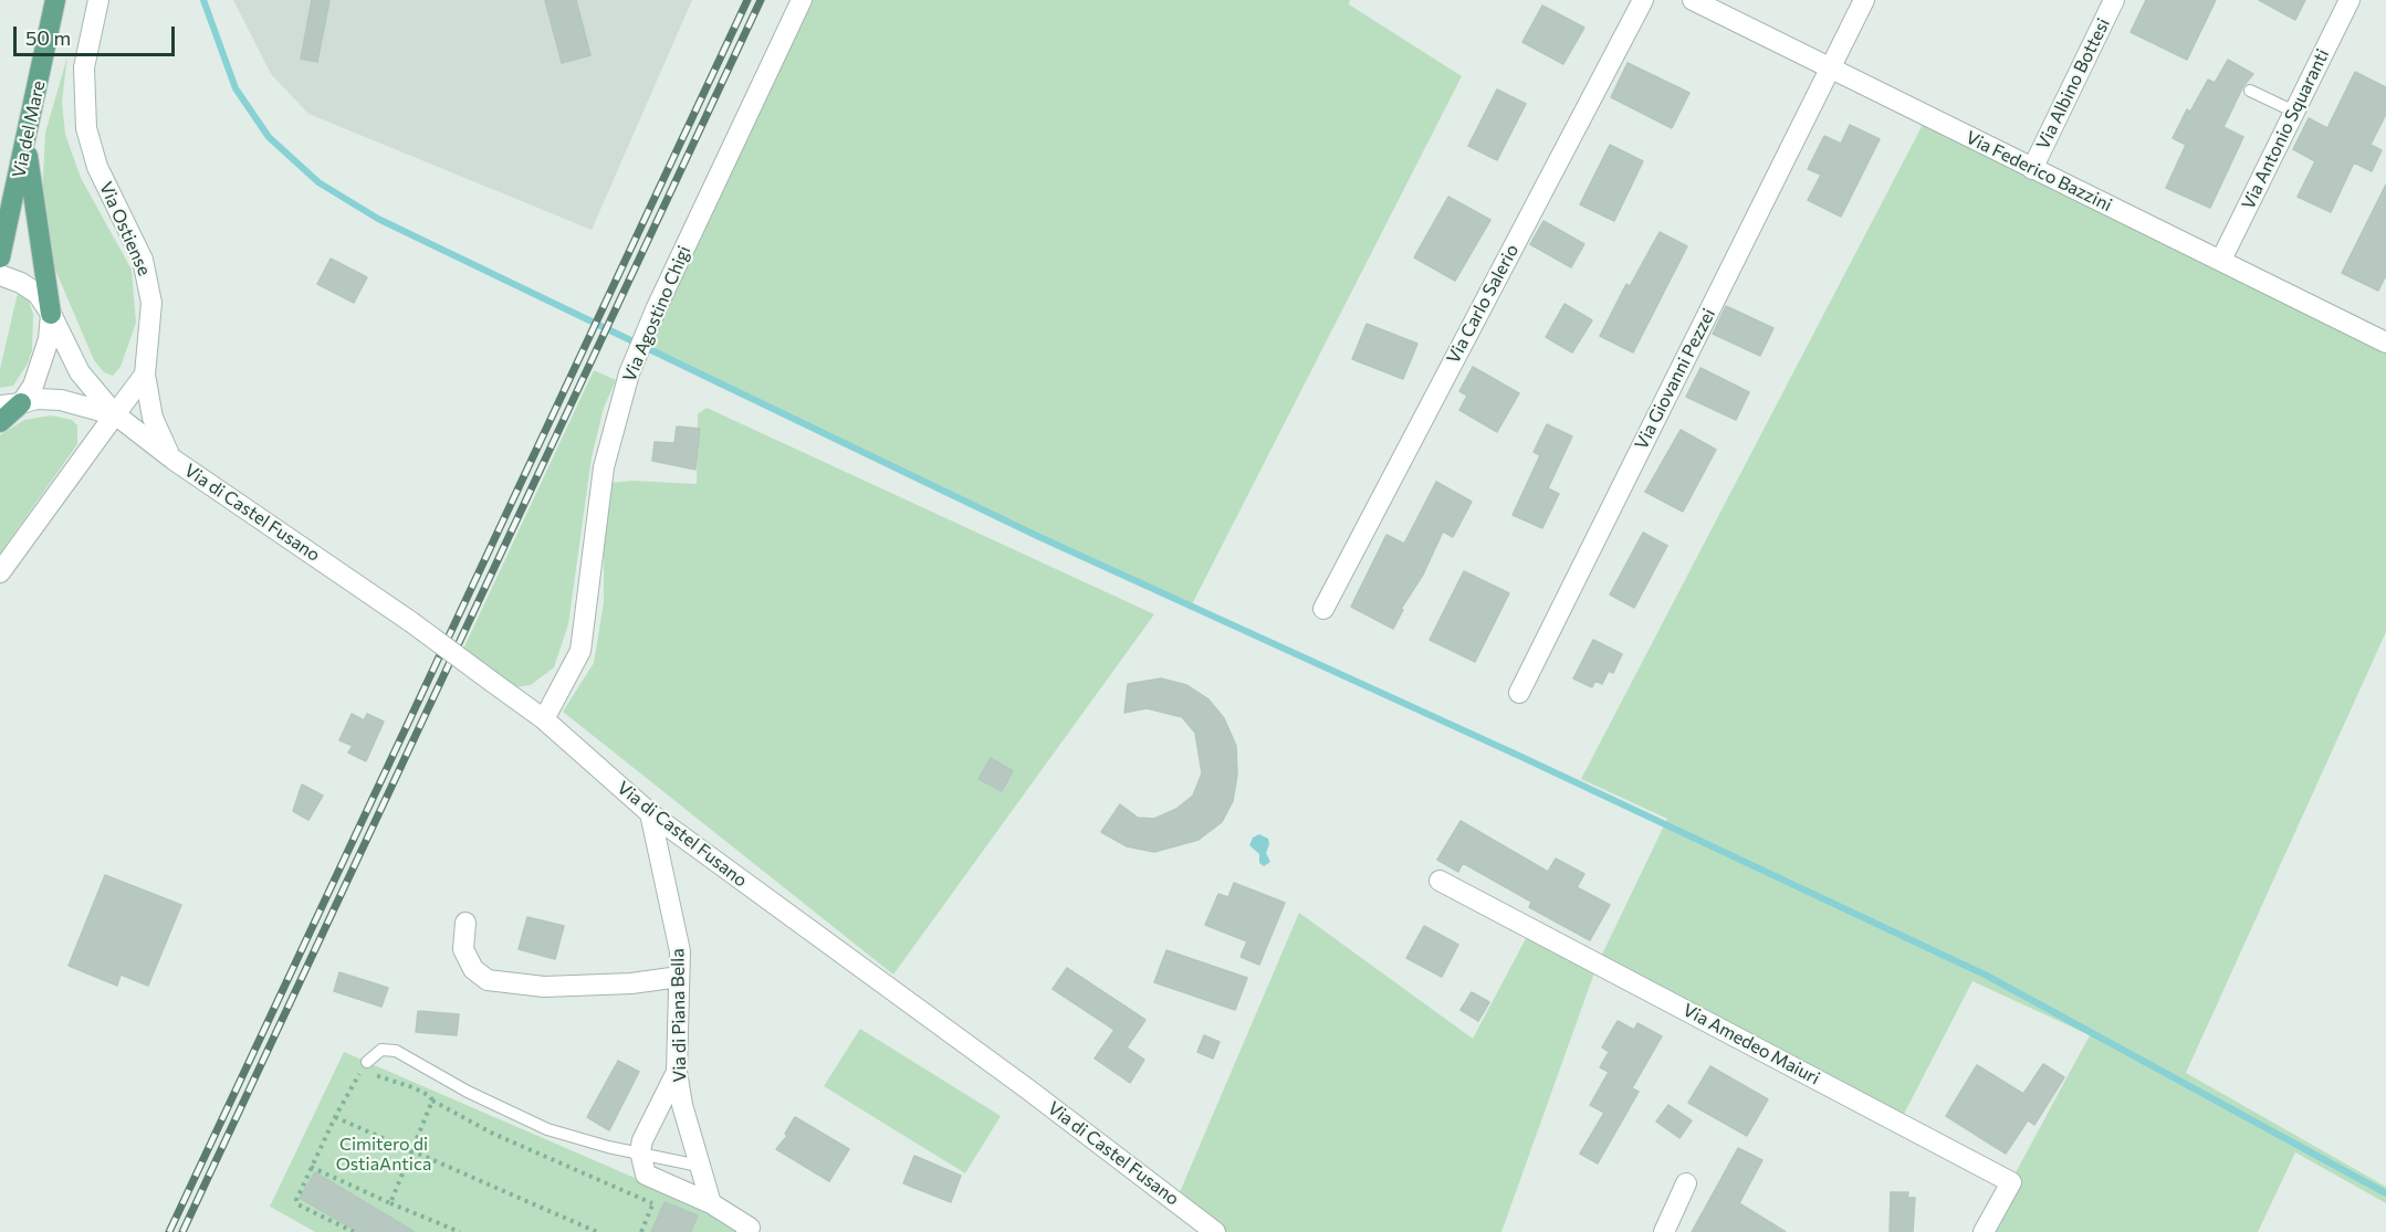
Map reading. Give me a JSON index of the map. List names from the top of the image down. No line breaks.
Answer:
{"streets":{"main road":["Via del Mare"],"street":["Via Albino Bottesi","Via Antonio Squaranti","Via Federico Bazzini","Via Ostiense","Via Carlo Salerio","Via Agostino Chigi","Via Giovanni Pezzei","Via di Castel Fusano","Via di Piana Bella","Via Amedeo Maiuri"]},"crossings":[["Via Albino Bottesi","Via Federico Bazzini"],["Via Antonio Squaranti","Via Federico Bazzini"],["Via Federico Bazzini","Via Giovanni Pezzei"],["Via Ostiense","Via di Castel Fusano"],["Via Agostino Chigi","Via di Castel Fusano"],["Via di Castel Fusano","Via di Piana Bella"]],"parks":["Cimitero di OstiaAntica"],"scale_bar":"50 m"}
